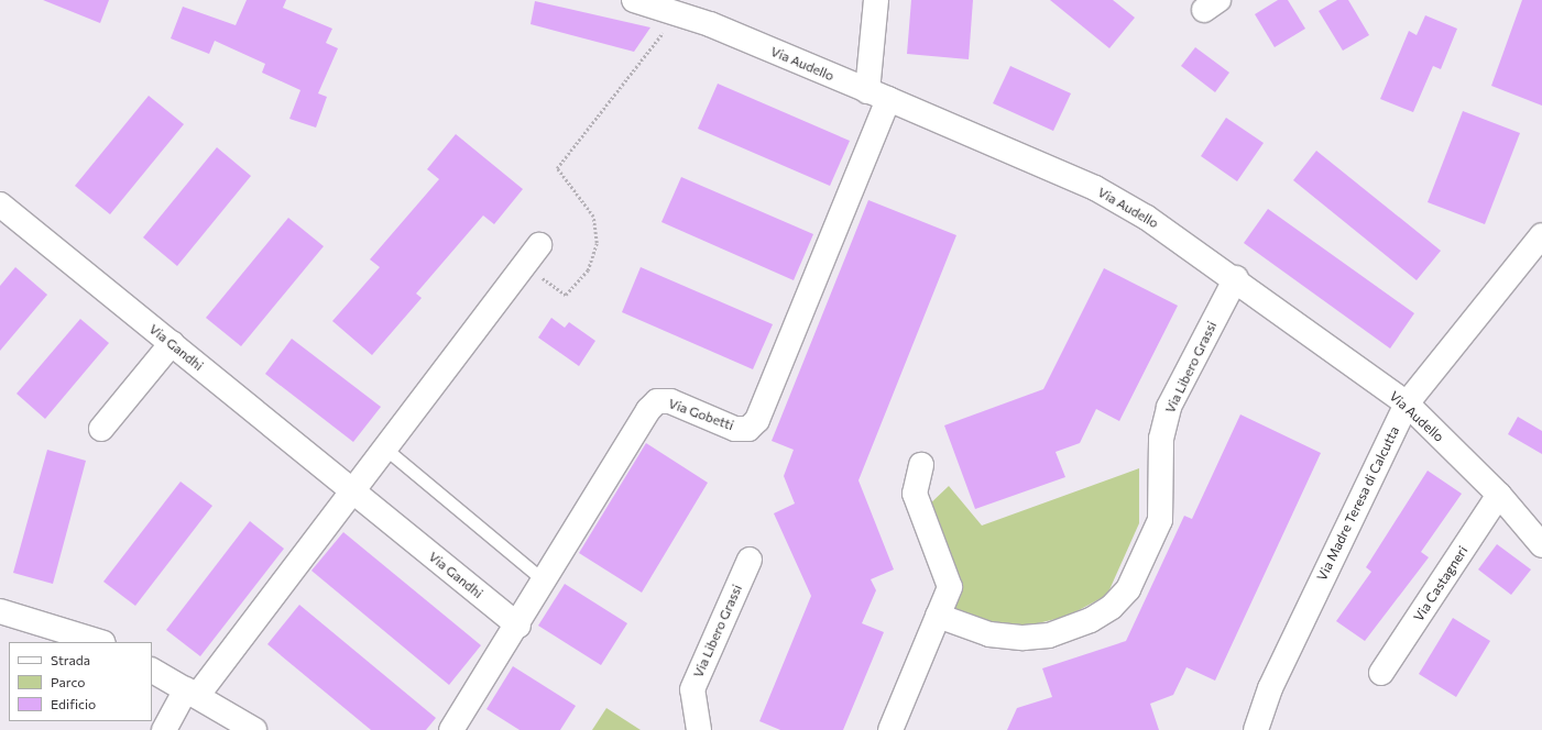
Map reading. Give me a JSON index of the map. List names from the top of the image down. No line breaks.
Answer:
{"streets":{"street":["Via Audello","Via Gandhi","Via Libero Grassi","Via Gobetti","Via Madre Teresa di Calcutta","Via Castagneri"]},"crossings":[["Via Audello","Via Libero Grassi"],["Via Audello","Via Gobetti"],["Via Audello","Via Madre Teresa di Calcutta"],["Via Audello","Via Castagneri"],["Via Gandhi","Via Gobetti"]],"legend":["Strada","Parco","Edificio"]}
